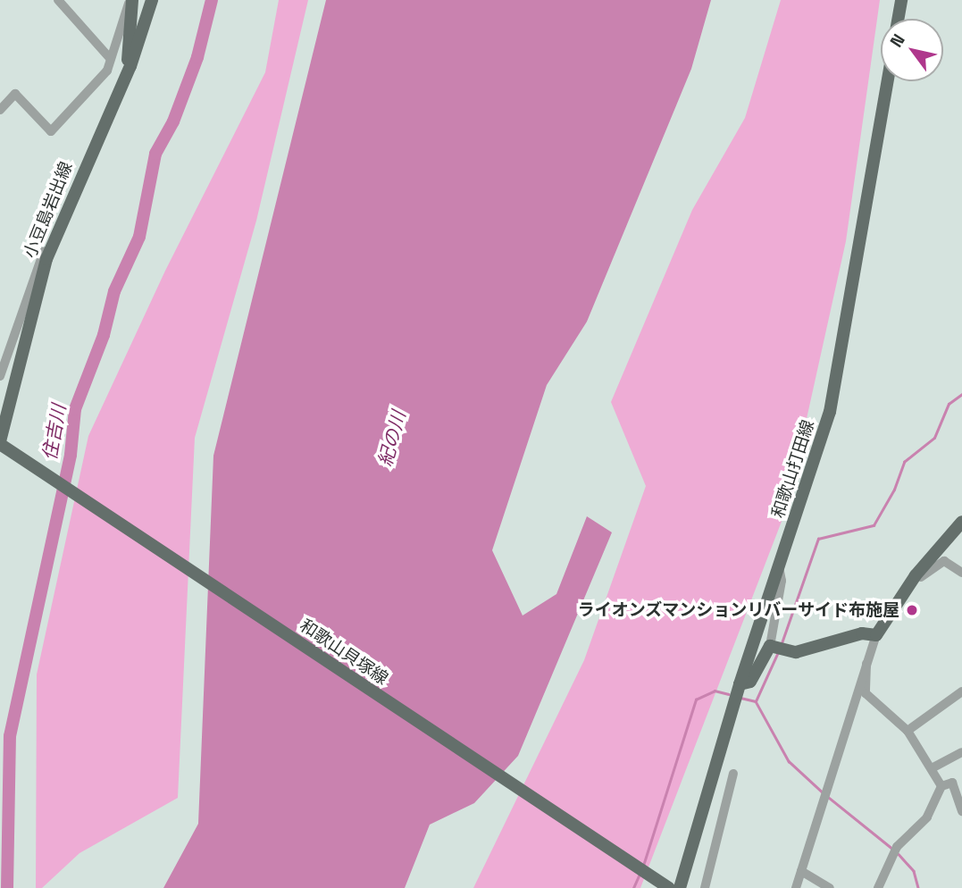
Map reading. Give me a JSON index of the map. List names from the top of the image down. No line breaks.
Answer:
{"streets":{"main road":["小豆島岩出線","和歌山打田線","和歌山貝塚線"]},"crossings":[["小豆島岩出線","和歌山貝塚線"]],"water":["住吉川","紀の川"],"places":["ライオンズマンションリバーサイド布施屋"],"north":"top left"}
